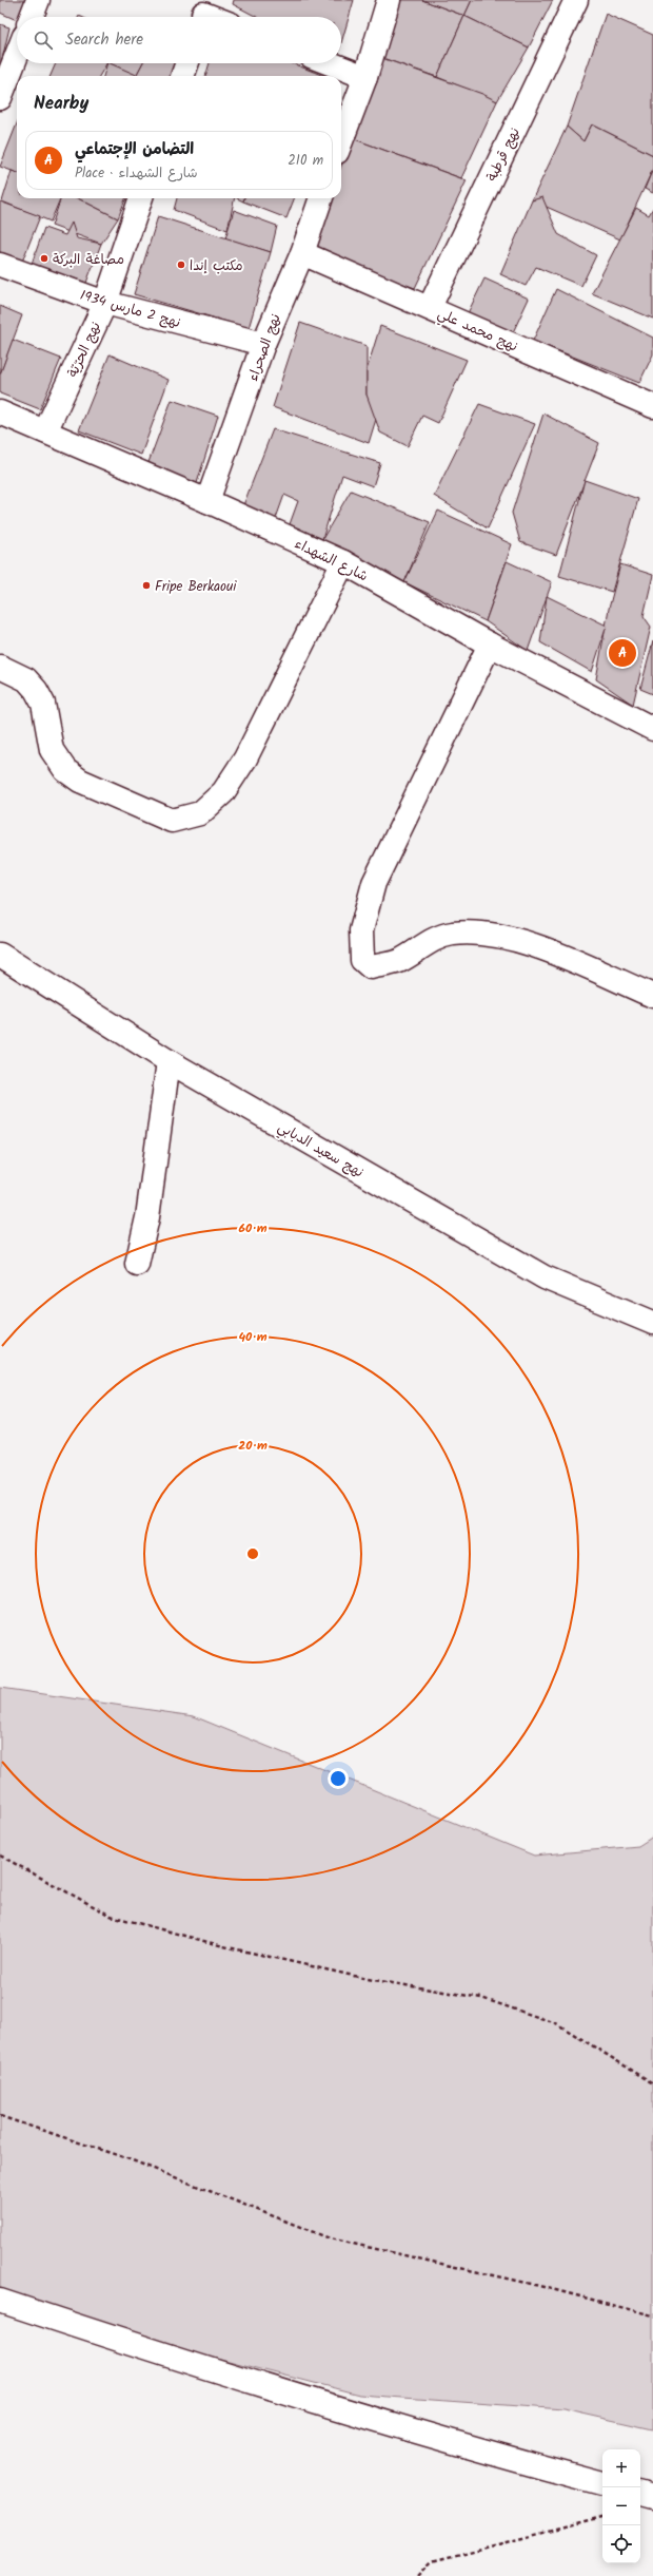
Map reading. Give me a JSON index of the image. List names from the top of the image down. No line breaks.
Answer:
{"streets":{"street":["نهج قرطبة","نهج 2 مارس 1934","نهج محمد علي","نهج الصحراء","نهج الحرّيّة","شارع الشهداء","نهج سعيد الدبابي"]},"crossings":[["نهج قرطبة","نهج محمد علي"],["نهج 2 مارس 1934","نهج الصحراء"],["نهج 2 مارس 1934","نهج الحرّيّة"],["نهج محمد علي","نهج الصحراء"],["نهج الصحراء","شارع الشهداء"],["نهج الحرّيّة","شارع الشهداء"]],"places":["مصاغة البركة","مكتب إندا","Fripe Berkaoui"],"page":{"search":"Search here","heading":"Nearby","list":[{"mark":"A","name":"التضامن الإجتماعي","note":"Place · شارع الشهداء","value":"210 m"}],"pins":"A","map_buttons":["+","−"]},"rings":["60 m","40 m","20 m"]}
